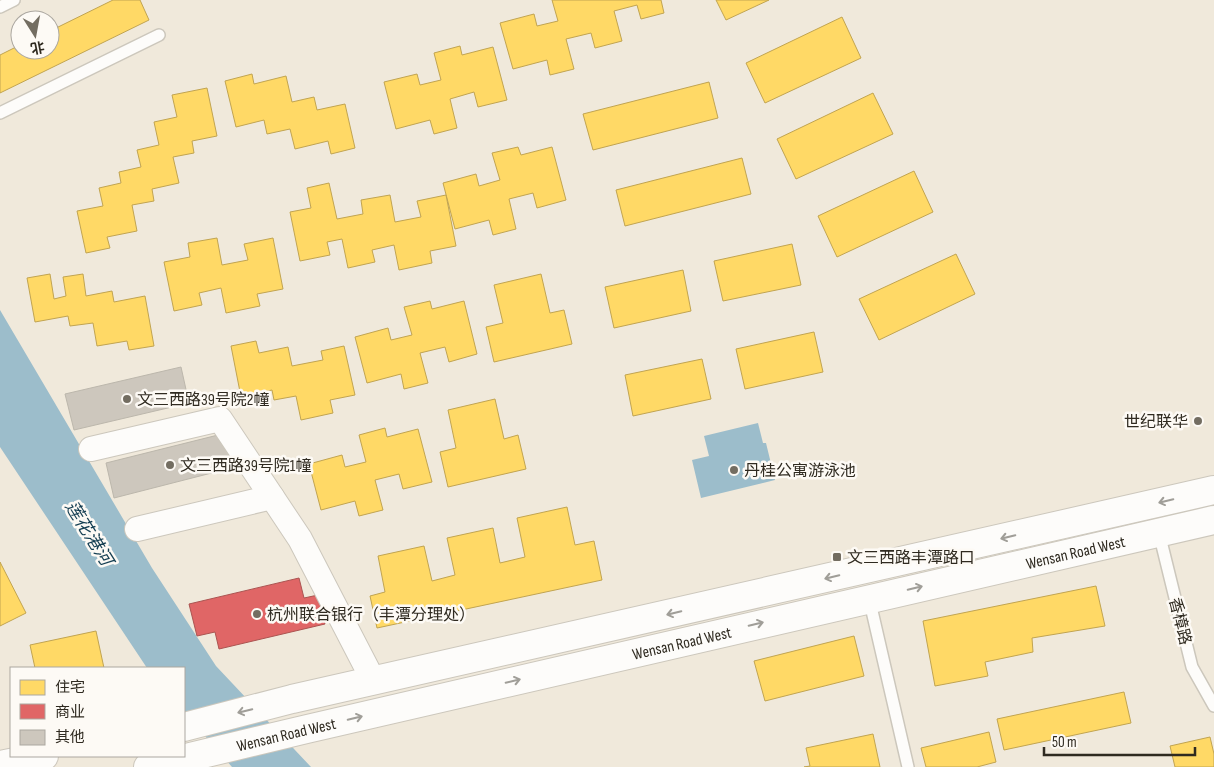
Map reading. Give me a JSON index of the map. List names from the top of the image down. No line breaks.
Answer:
{"streets":{"main road":["Wensan Road West"],"lane":["香樟路"]},"crossings":[["Wensan Road West","香樟路"]],"water":["莲花港河"],"places":{"other":["文三西路39号院2幢","世纪联华","文三西路39号院1幢","丹桂公寓游泳池","杭州联合银行（丰潭分理处）"],"transit":["文三西路丰潭路口"]},"legend":["住宅","商业","其他"],"scale_bar":"50 m","north":"bottom"}
